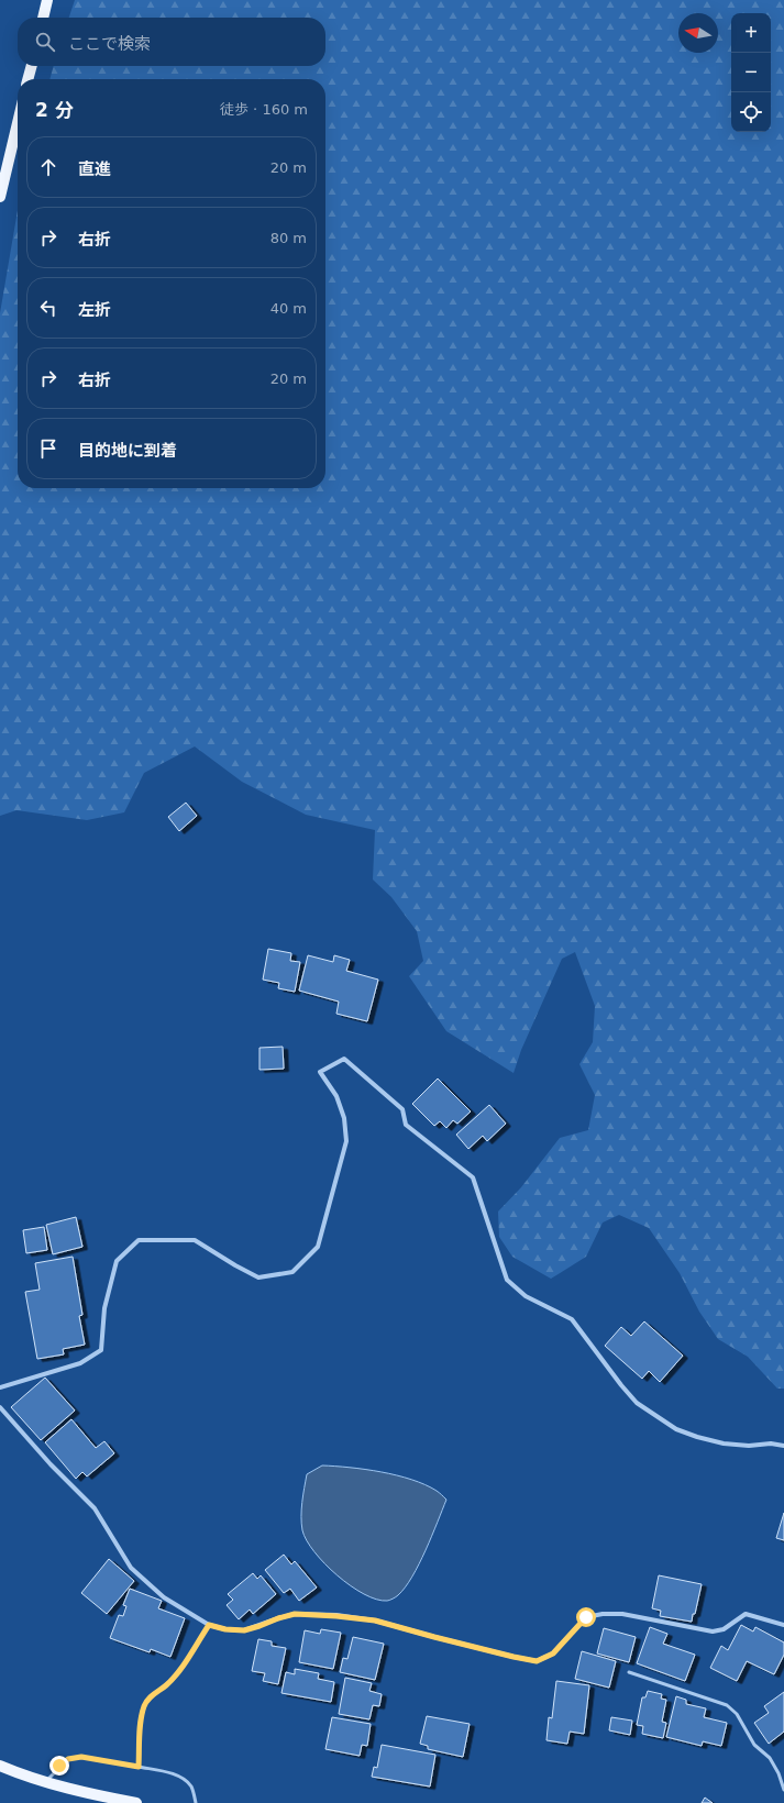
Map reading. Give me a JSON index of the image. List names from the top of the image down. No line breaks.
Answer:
{"north":"left","page":{"map_buttons":["+","−"],"search":"ここで検索","heading":["2 分","徒歩 · 160 m"],"list":[["直進","20 m"],["右折","80 m"],["左折","40 m"],["右折","20 m"],"目的地に到着"]}}
